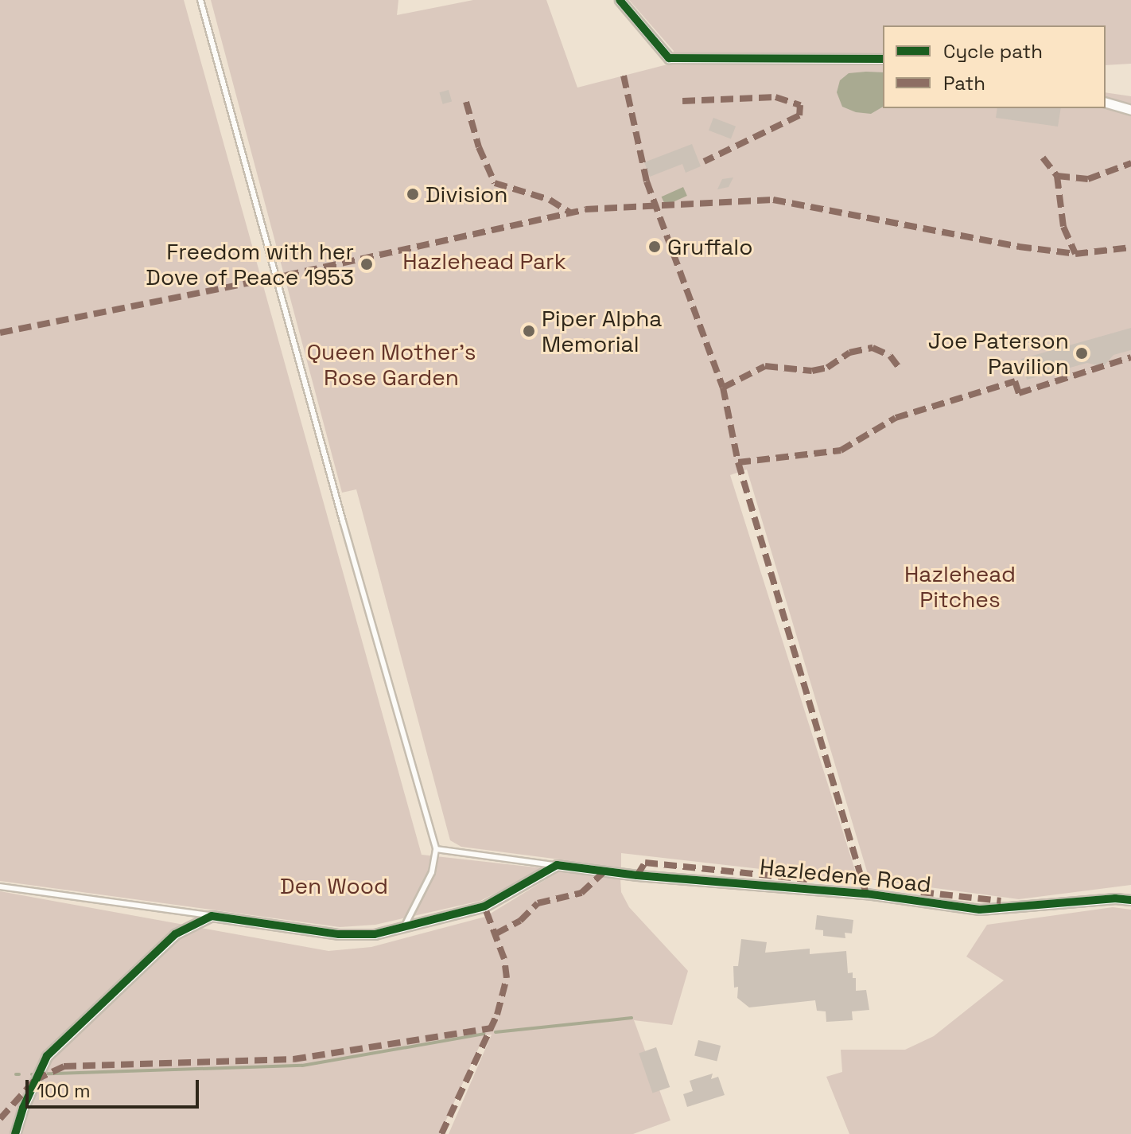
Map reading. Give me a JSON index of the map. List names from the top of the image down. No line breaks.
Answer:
{"streets":{"street":["Hazledene Road"]},"parks":["Hazlehead Park","Queen Mother's Rose Garden","Hazlehead Pitches","Den Wood"],"places":["Division","Gruffalo","Freedom with her Dove of Peace 1953","Piper Alpha Memorial","Joe Paterson Pavilion"],"legend":["Cycle path","Path"],"scale_bar":"100 m"}
